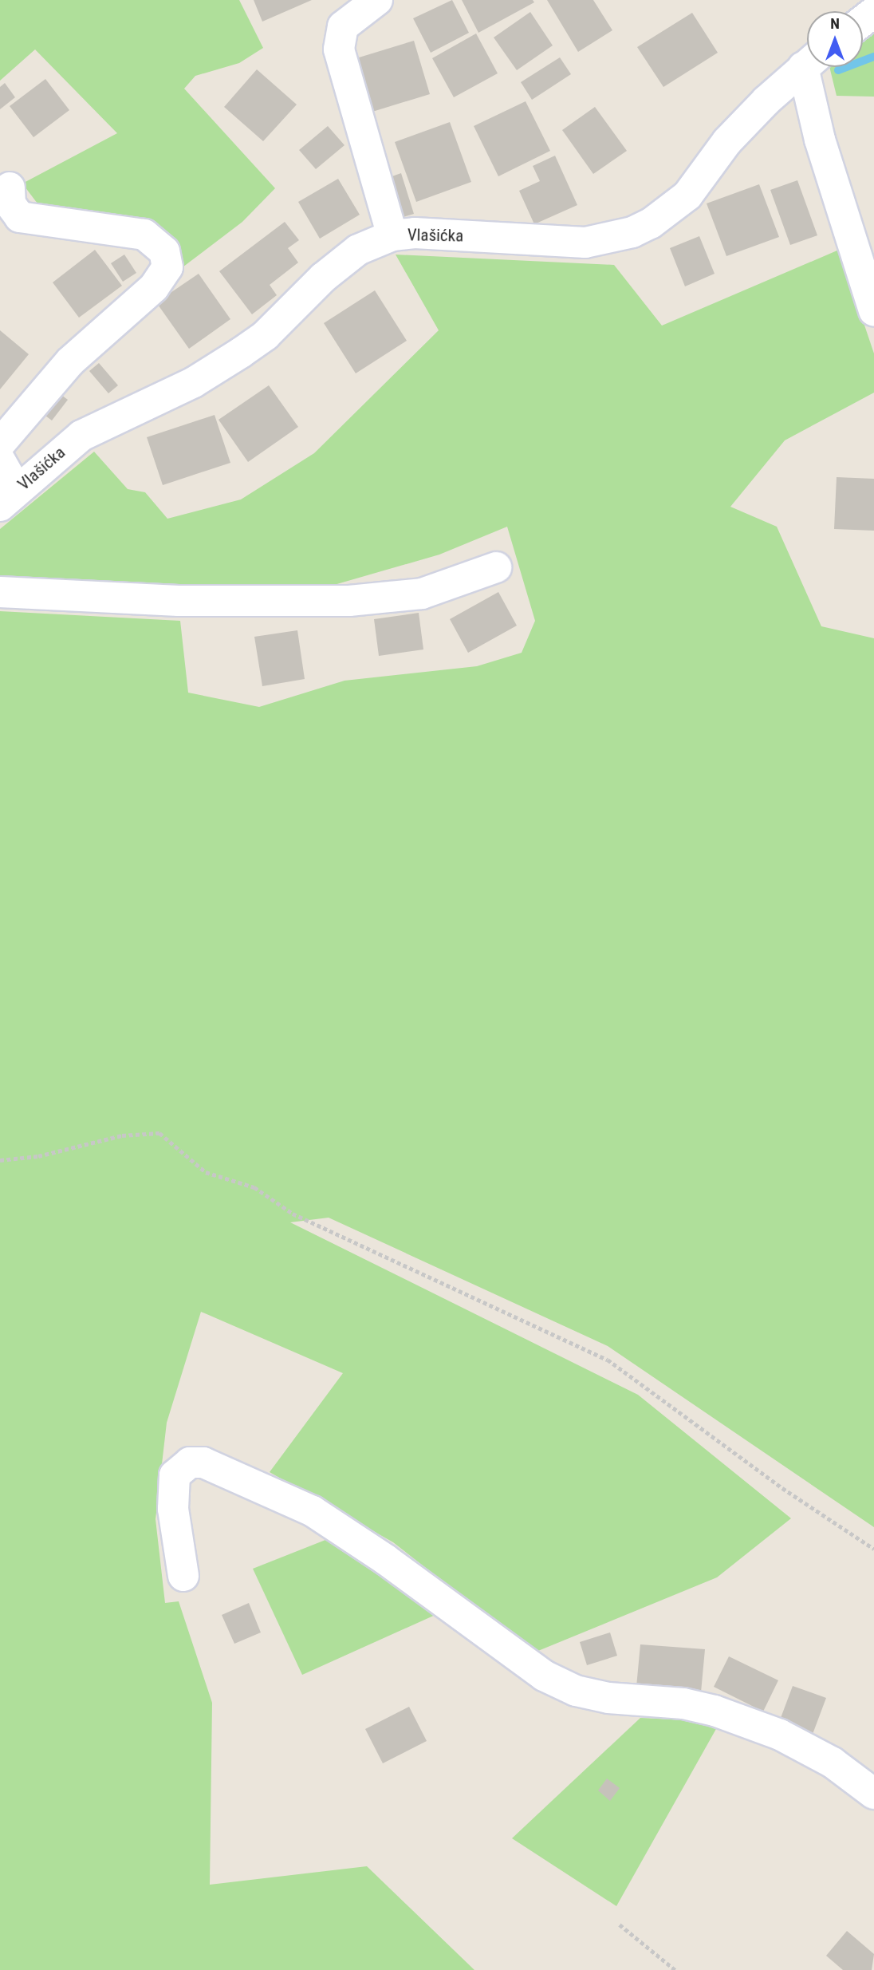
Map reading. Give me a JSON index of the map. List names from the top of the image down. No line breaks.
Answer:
{"streets":{"street":["Vlašićka"]},"north":"top"}
